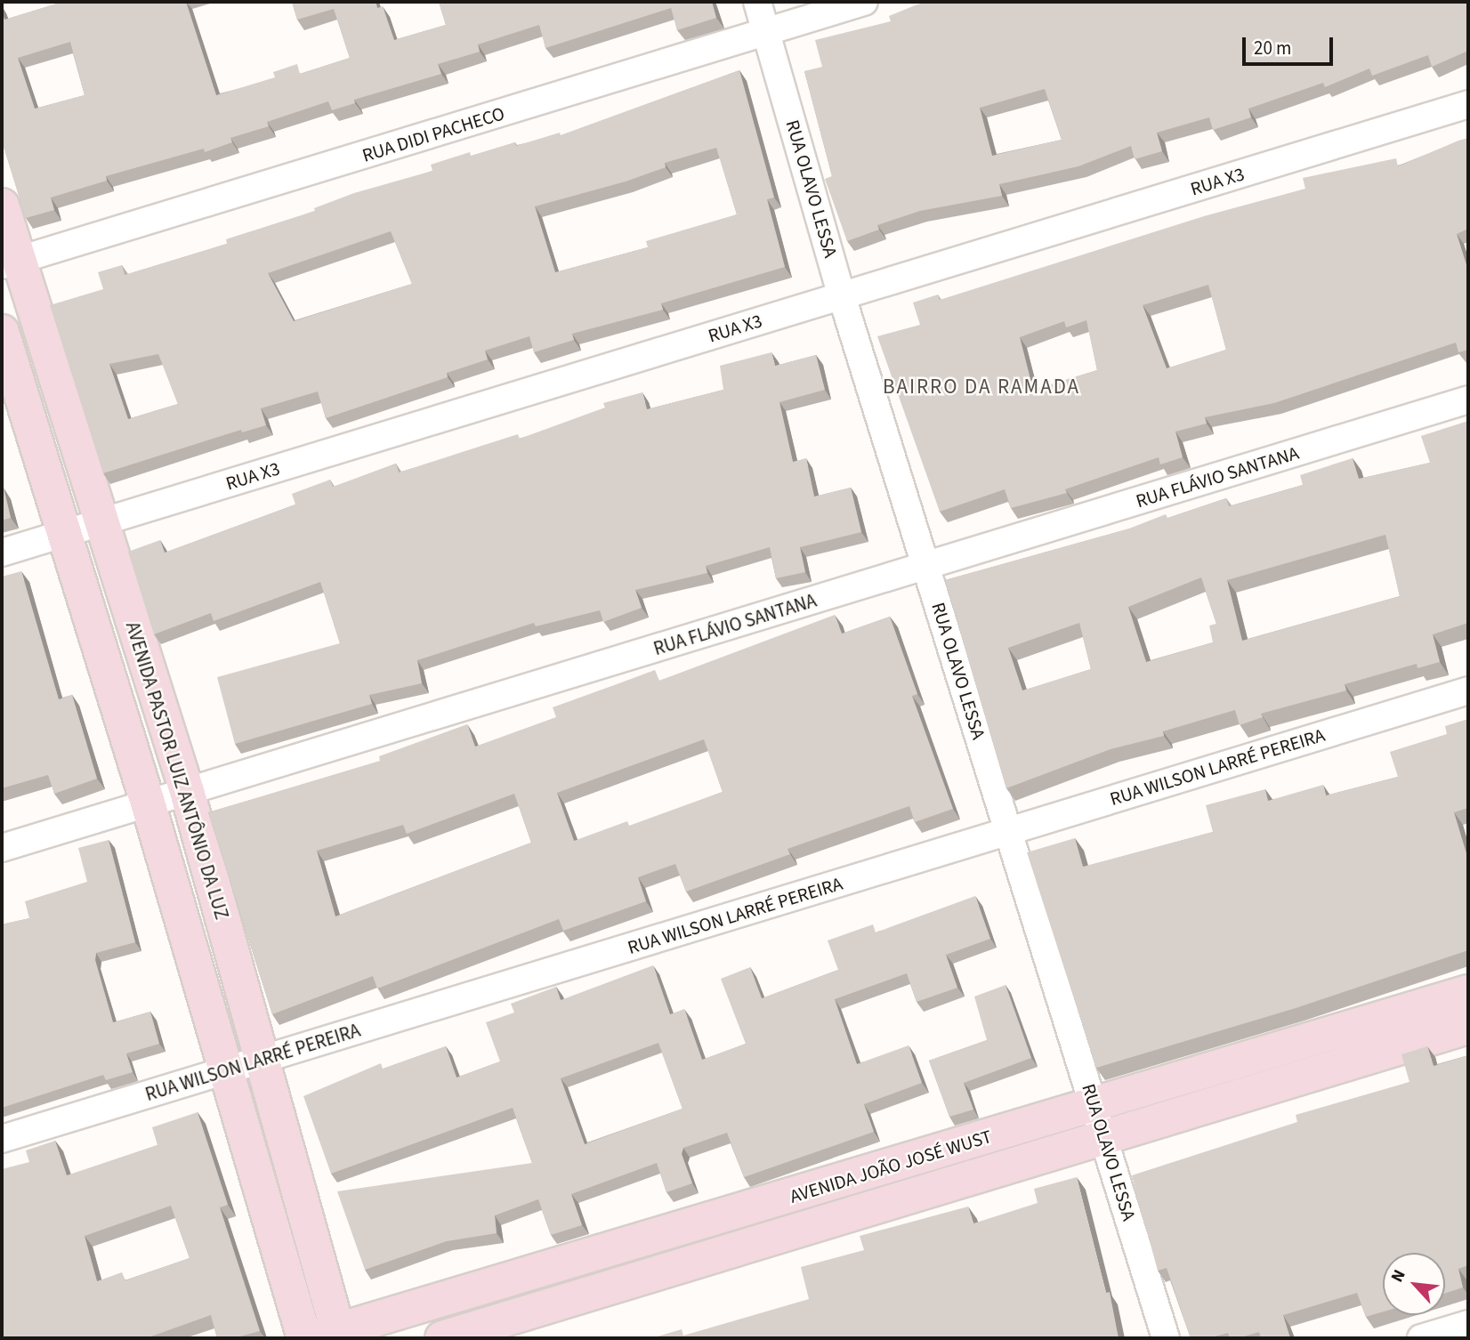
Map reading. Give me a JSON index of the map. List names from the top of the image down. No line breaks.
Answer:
{"streets":{"street":["RUA DIDI PACHECO","RUA X3","RUA OLAVO LESSA","RUA FLÁVIO SANTANA","RUA WILSON LARRÉ PEREIRA","AVENIDA PASTOR LUIZ ANTÔNIO DA LUZ","AVENIDA JOÃO JOSÉ WUST"]},"crossings":[["RUA DIDI PACHECO","RUA OLAVO LESSA"],["RUA DIDI PACHECO","AVENIDA PASTOR LUIZ ANTÔNIO DA LUZ"],["RUA X3","RUA OLAVO LESSA"],["RUA X3","AVENIDA PASTOR LUIZ ANTÔNIO DA LUZ"],["RUA OLAVO LESSA","RUA FLÁVIO SANTANA"],["RUA OLAVO LESSA","RUA WILSON LARRÉ PEREIRA"],["RUA OLAVO LESSA","AVENIDA JOÃO JOSÉ WUST"],["RUA FLÁVIO SANTANA","AVENIDA PASTOR LUIZ ANTÔNIO DA LUZ"],["RUA WILSON LARRÉ PEREIRA","AVENIDA PASTOR LUIZ ANTÔNIO DA LUZ"],["AVENIDA PASTOR LUIZ ANTÔNIO DA LUZ","AVENIDA JOÃO JOSÉ WUST"]],"districts":["BAIRRO DA RAMADA"],"scale_bar":"20 m","north":"top left"}
